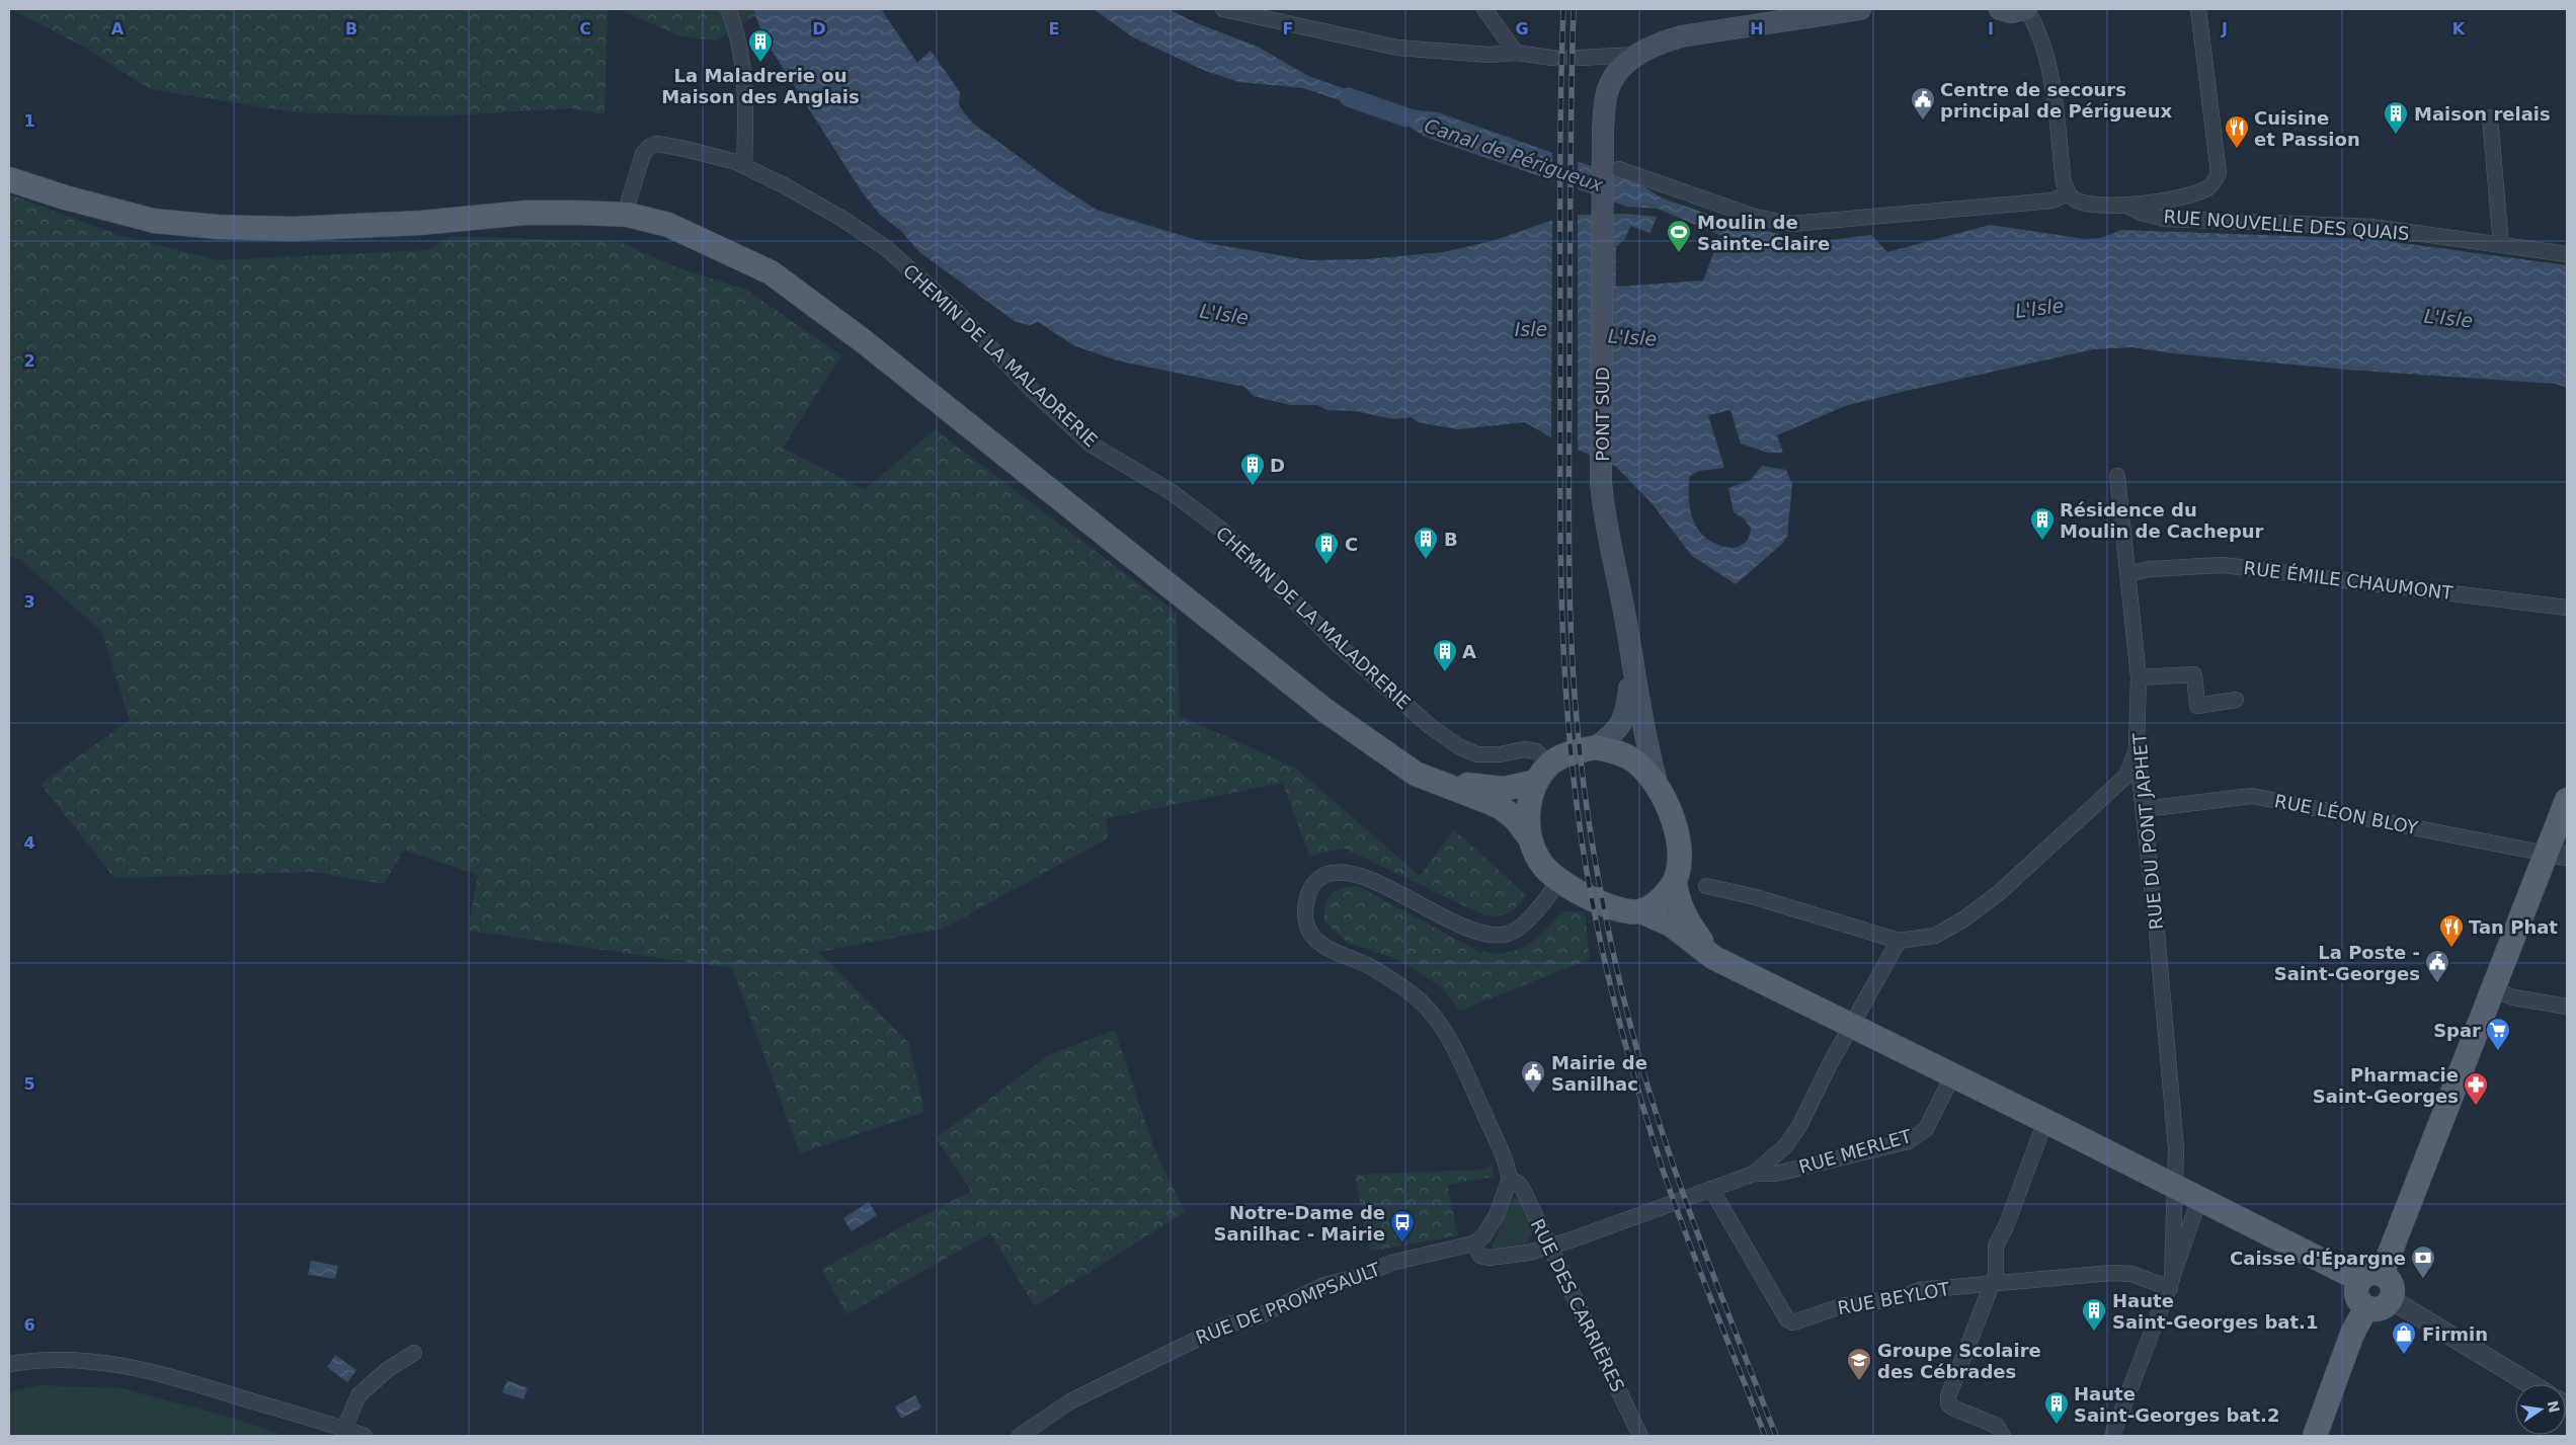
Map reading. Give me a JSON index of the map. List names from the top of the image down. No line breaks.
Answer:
{"streets":{"main road":["PONT SUD"],"street":["RUE NOUVELLE DES QUAIS","CHEMIN DE LA MALADRERIE","RUE ÉMILE CHAUMONT","RUE LÉON BLOY","RUE DU PONT JAPHET","RUE MERLET","RUE BEYLOT","RUE DE PROMPSAULT","RUE DES CARRIÈRES"]},"crossings":[["CHEMIN DE LA MALADRERIE","PONT SUD"],["RUE ÉMILE CHAUMONT","RUE DU PONT JAPHET"],["RUE LÉON BLOY","RUE DU PONT JAPHET"]],"water":["Canal de Périgueux","L'Isle","Isle"],"places":{"building":["La Maladrerie ou Maison des Anglais","Maison relais","D","Résidence du Moulin de Cachepur","B","C","A","Haute Saint-Georges bat.1","Haute Saint-Georges bat.2"],"public building":["Centre de secours principal de Périgueux","La Poste - Saint-Georges","Mairie de Sanilhac"],"restaurant":["Cuisine et Passion","Tan Phat"],"sports":["Moulin de Sainte-Claire"],"supermarket":["Spar"],"pharmacy":["Pharmacie Saint-Georges"],"bus stop":["Notre-Dame de Sanilhac - Mairie"],"bank":["Caisse d'Épargne"],"shop":["Firmin"],"school or university":["Groupe Scolaire des Cébrades"]},"north":"right","grid":{"columns":["A","B","C","D","E","F","G","H","I","J","K"],"rows":["1","2","3","4","5","6"]}}
